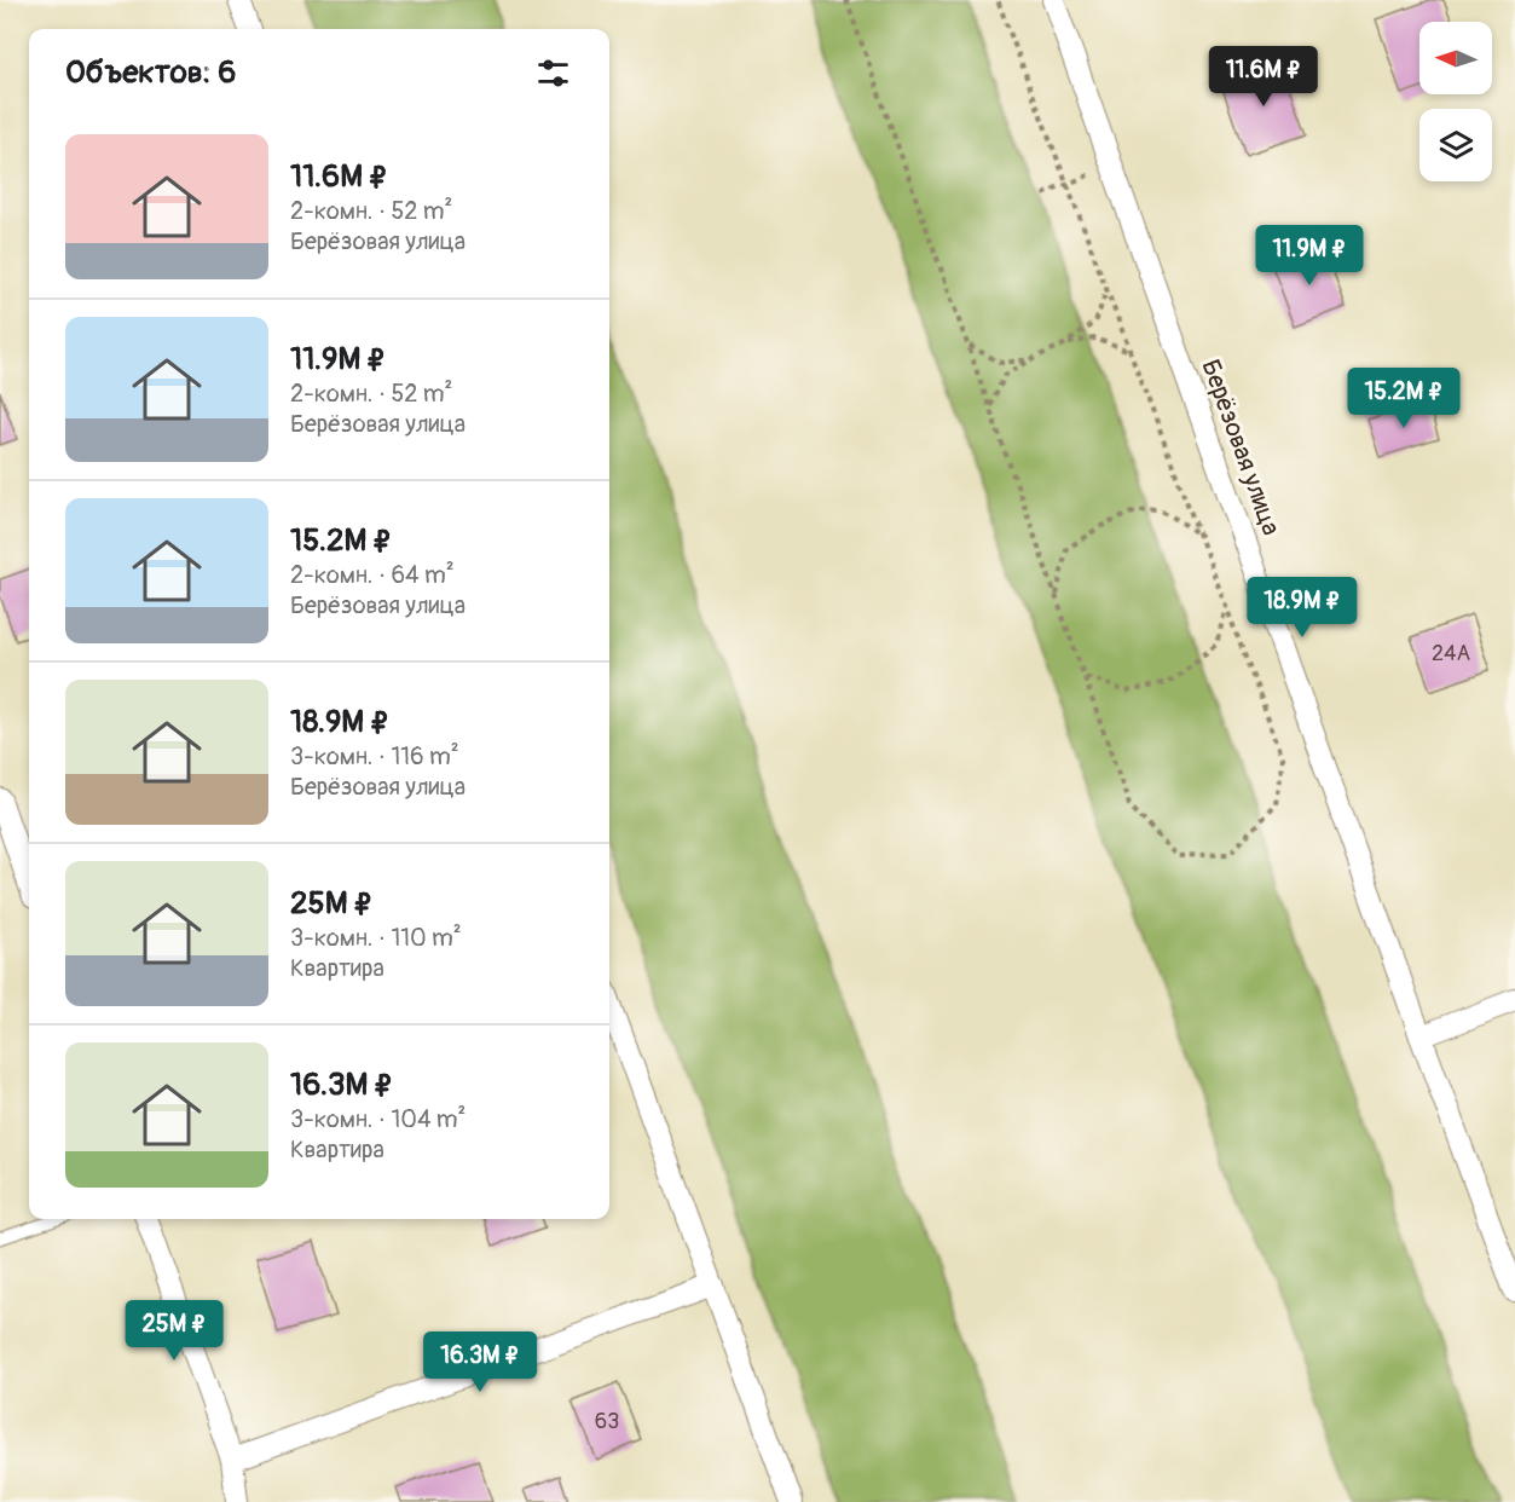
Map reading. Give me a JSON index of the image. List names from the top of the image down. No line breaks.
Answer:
{"streets":{"street":["Берёзовая улица"]},"house_numbers":["24А","63"],"north":"left","page":{"heading":"Объектов: 6","price":["11.6M ₽","11.9M ₽","15.2M ₽","18.9M ₽","25M ₽","16.3M ₽"],"list":[{"name":"11.6M ₽","note":"2-комн. · 52 m² · Берёзовая улица"},{"name":"11.9M ₽","note":"2-комн. · 52 m² · Берёзовая улица"},{"name":"15.2M ₽","note":"2-комн. · 64 m² · Берёзовая улица"},{"name":"18.9M ₽","note":"3-комн. · 116 m² · Берёзовая улица"},{"name":"25M ₽","note":"3-комн. · 110 m² · Квартира"},{"name":"16.3M ₽","note":"3-комн. · 104 m² · Квартира"}]}}
